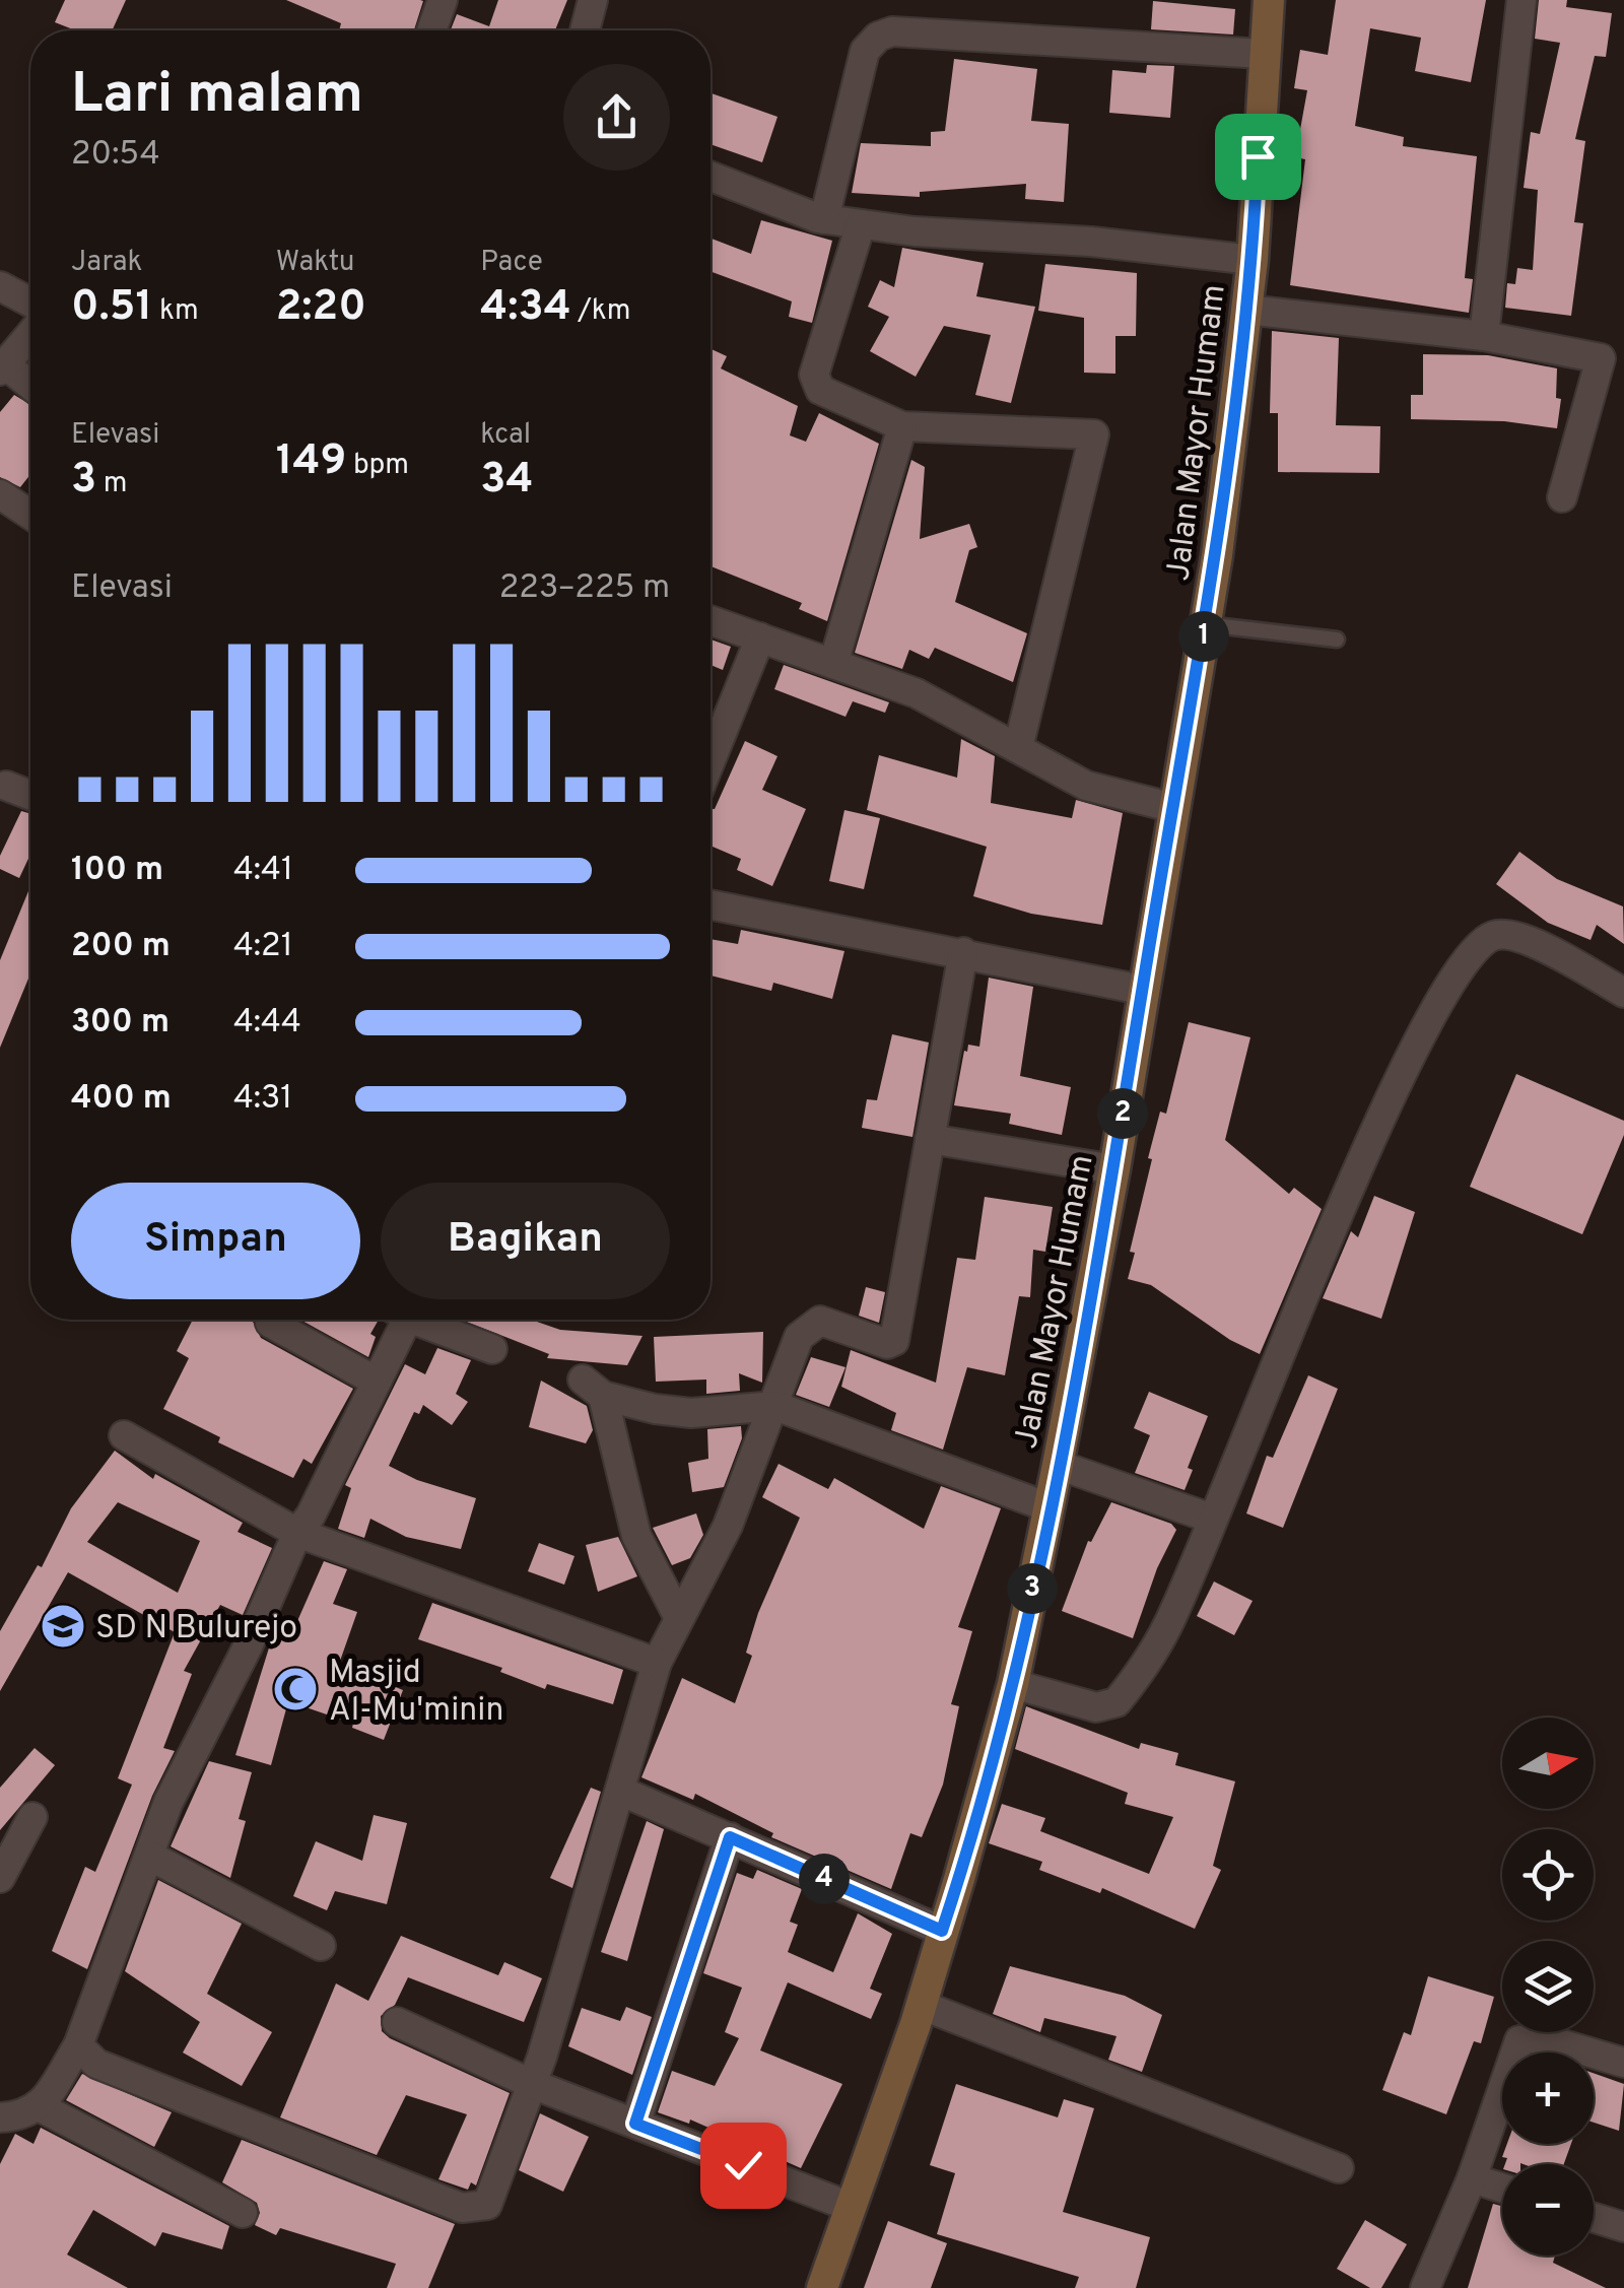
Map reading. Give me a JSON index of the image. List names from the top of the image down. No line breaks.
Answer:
{"streets":{"main road":["Jalan Mayor Humam"]},"places":{"school or university":["SD N Bulurejo"],"mosque":["Masjid Al-Mu'minin"]},"north":"right","page":{"heading":["Lari malam","20:54"],"stats":[["Jarak","0.51 km"],["Waktu","2:20"],["Pace","4:34 /km"],["Elevasi","3 m"],["149 bpm"],["kcal","34"]],"chart":["Elevasi","223–225 m"],"pins":["1","2","3","4"],"list":[{"name":"100 m","note":"4:41"},{"name":"200 m","note":"4:21"},{"name":"300 m","note":"4:44"},{"name":"400 m","note":"4:31"}],"buttons":["Simpan","Bagikan"],"map_buttons":["+","−"]}}
